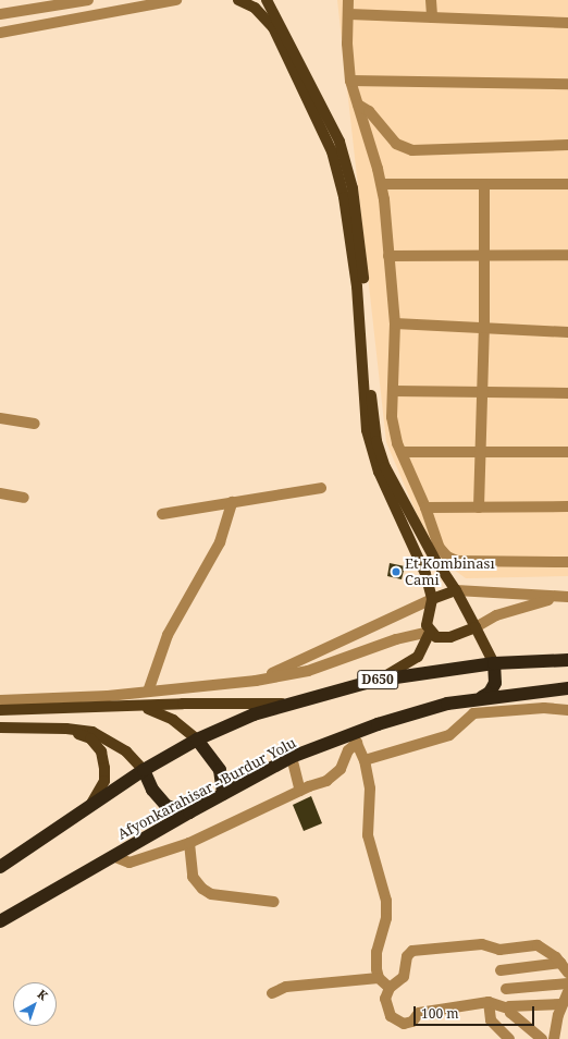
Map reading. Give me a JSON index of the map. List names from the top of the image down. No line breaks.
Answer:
{"streets":{"highway":["D650","Afyonkarahisar - Burdur Yolu"]},"crossings":[["D650","Afyonkarahisar - Burdur Yolu"]],"places":["Et Kombinası Cami"],"scale_bar":"100 m","north":"top right"}
